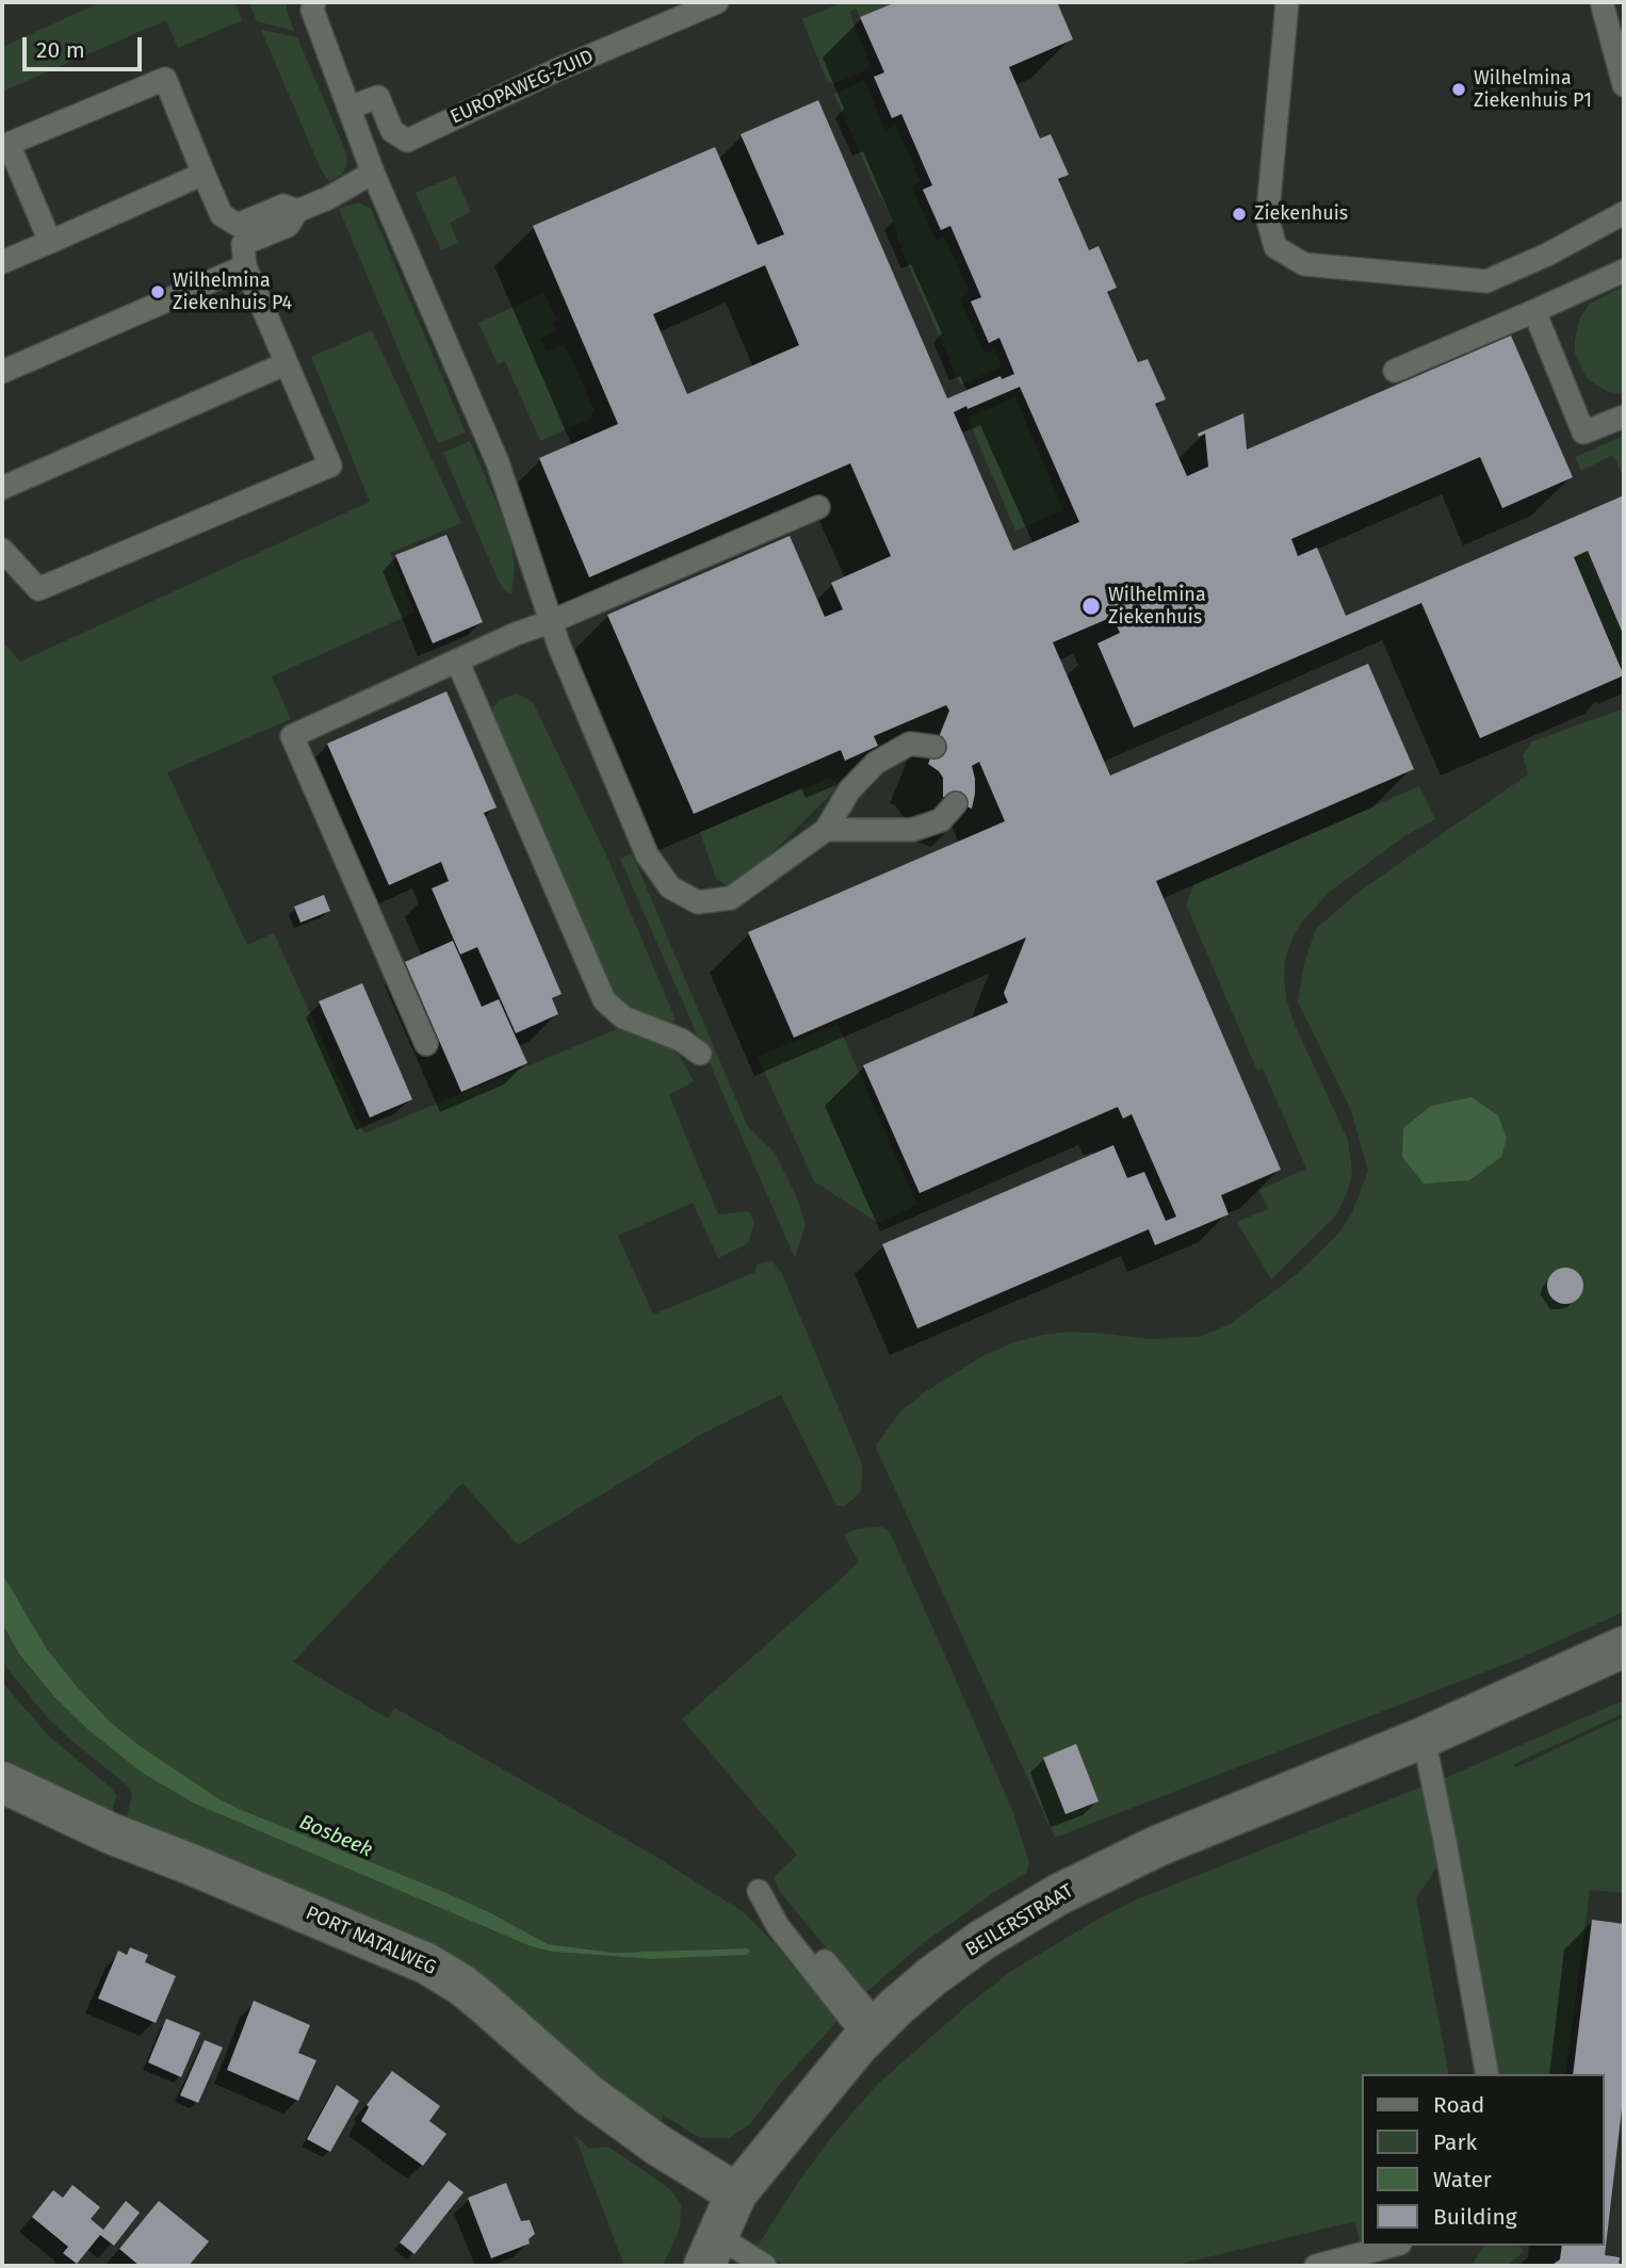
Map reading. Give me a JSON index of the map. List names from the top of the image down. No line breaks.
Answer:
{"streets":{"street":["BEILERSTRAAT","PORT NATALWEG"],"lane":["EUROPAWEG-ZUID"]},"crossings":[["BEILERSTRAAT","PORT NATALWEG"]],"water":["Bosbeek"],"places":["Wilhelmina Ziekenhuis P1","Ziekenhuis","Wilhelmina Ziekenhuis P4","Wilhelmina Ziekenhuis"],"legend":["Road","Park","Water","Building"],"scale_bar":"20 m"}
